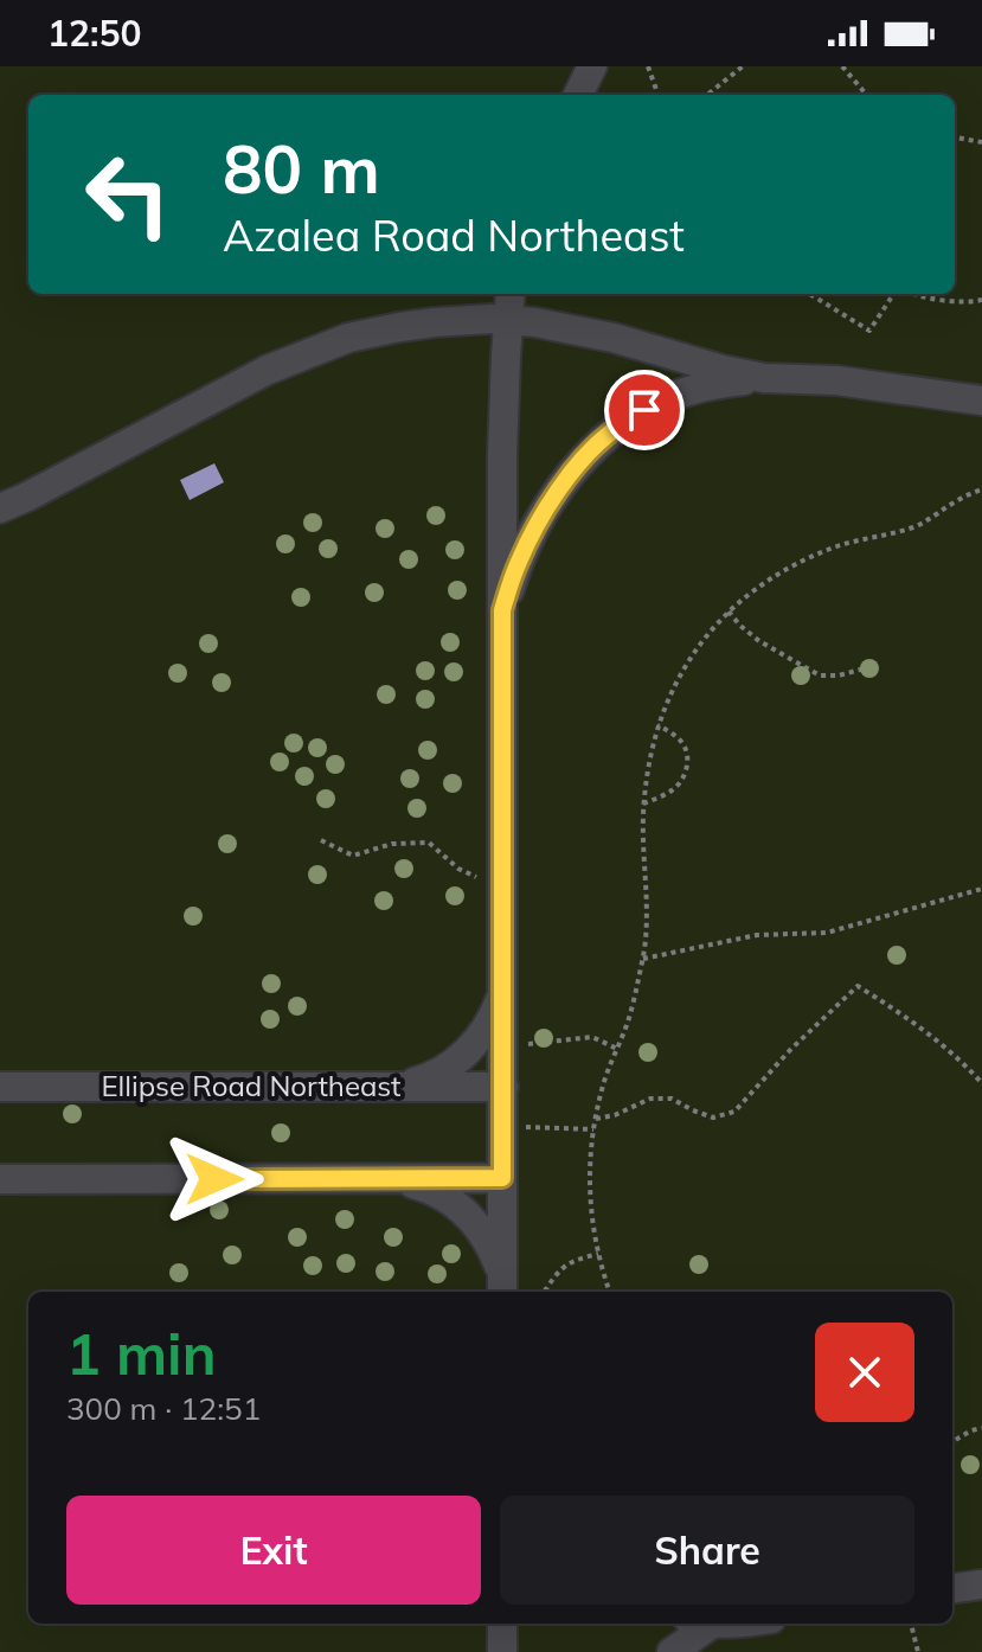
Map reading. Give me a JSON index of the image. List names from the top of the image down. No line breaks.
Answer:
{"streets":{"street":["Ellipse Road Northeast"]},"page":{"status":"12:50","turn":["80 m","Azalea Road Northeast"],"heading":["1 min","300 m · 12:51"],"buttons":["Exit","Share"]}}
